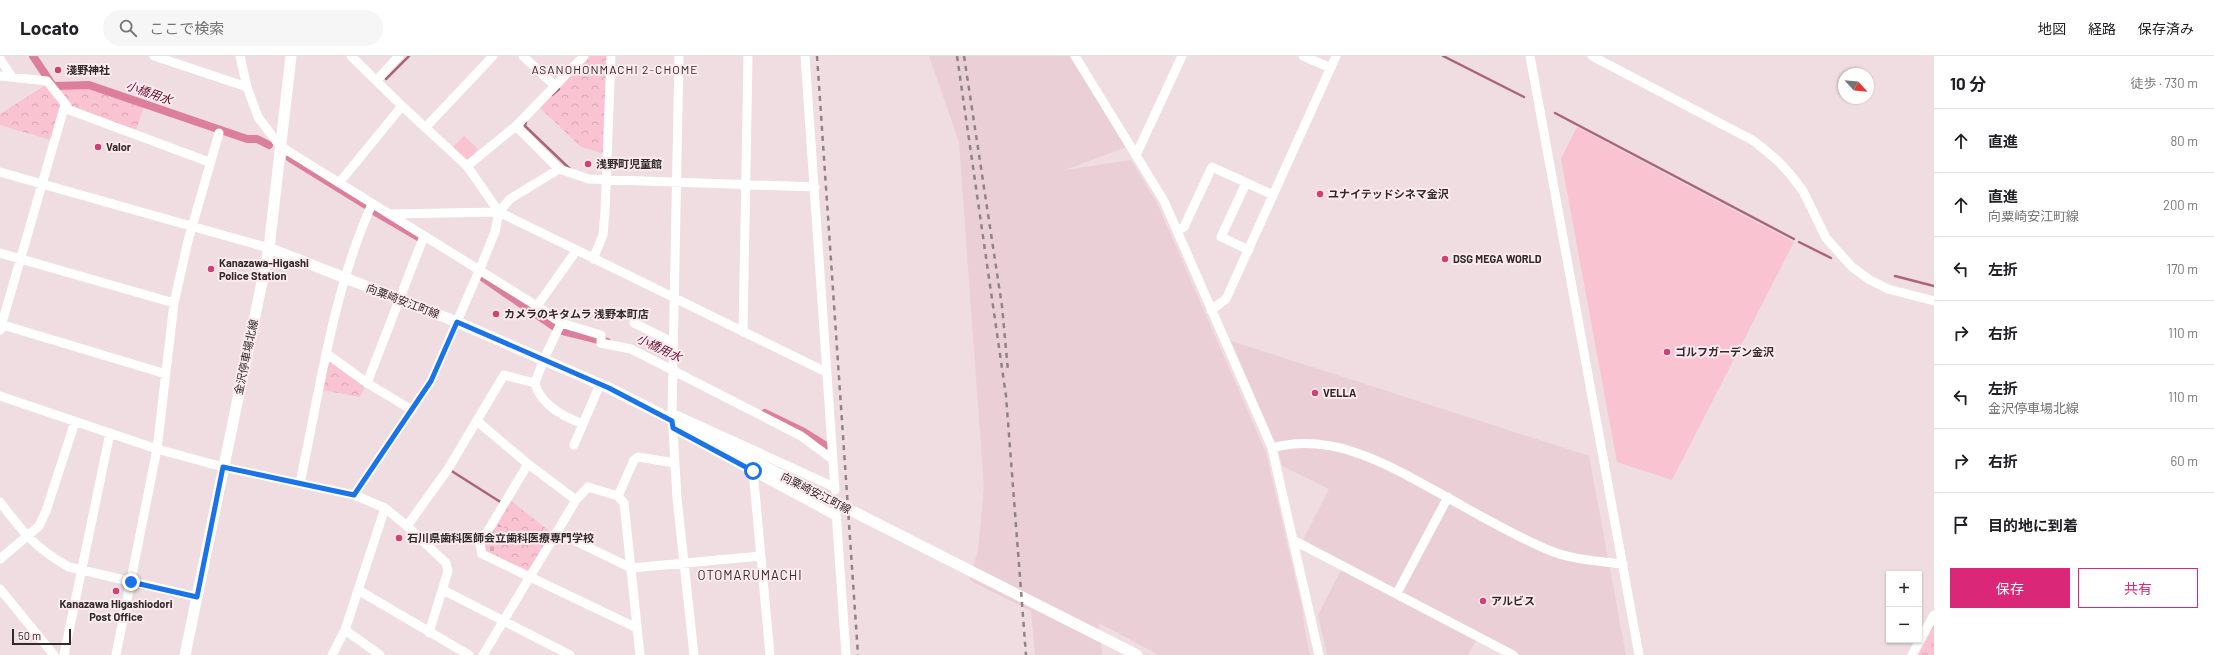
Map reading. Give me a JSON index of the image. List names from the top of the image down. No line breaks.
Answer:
{"streets":{"main road":["向粟崎安江町線","金沢停車場北線"]},"crossings":[["向粟崎安江町線","金沢停車場北線"]],"districts":["ASANOHONMACHI 2-CHOME","OTOMARUMACHI"],"water":["小橋用水"],"places":["淺野神社","Valor","浅野町児童館","ユナイテッドシネマ金沢","DSG MEGA WORLD","Kanazawa-Higashi Police Station","カメラのキタムラ 浅野本町店","ゴルフガーデン金沢","VELLA","石川県歯科医師会立歯科医療専門学校","Kanazawa Higashiodori Post Office","アルビス"],"scale_bar":"50 m","north":"bottom right","page":{"header":"Locato","search":"ここで検索","nav":["地図","経路","保存済み"],"heading":["10 分","徒歩 · 730 m"],"list":[["直進","80 m"],["直進","向粟崎安江町線","200 m"],["左折","170 m"],["右折","110 m"],["左折","金沢停車場北線","110 m"],["右折","60 m"],"目的地に到着"],"buttons":["保存","共有"],"map_buttons":["+","−"],"scale":"50 m"}}
